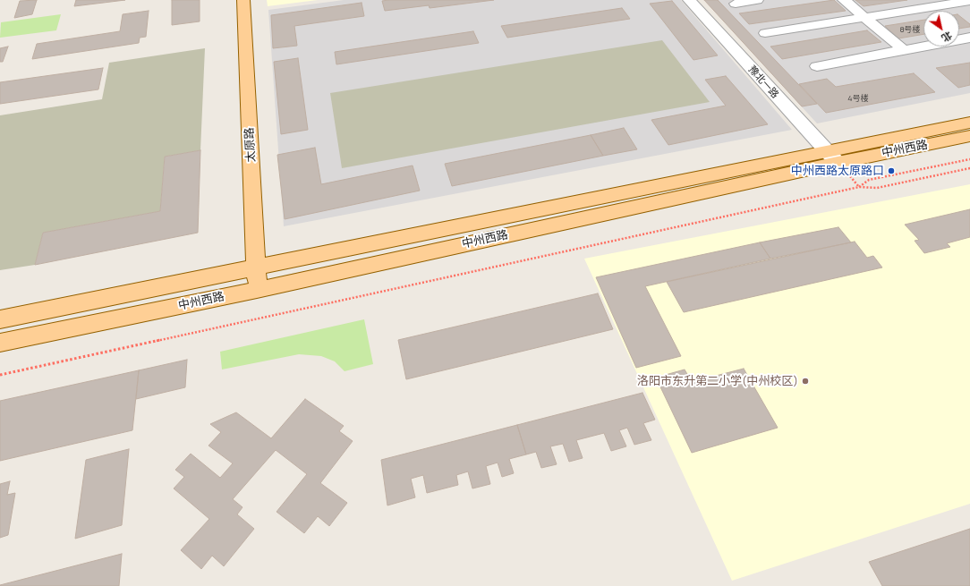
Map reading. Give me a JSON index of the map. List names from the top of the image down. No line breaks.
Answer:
{"streets":{"main road":["太原路","中州西路"],"street":["豫北一路"]},"crossings":[["豫北一路","中州西路"],["太原路","中州西路"]],"places":["中州西路太原路口","洛阳市东升第二小学(中州校区)"],"house_numbers":["8号楼","4号楼"],"north":"bottom right"}
